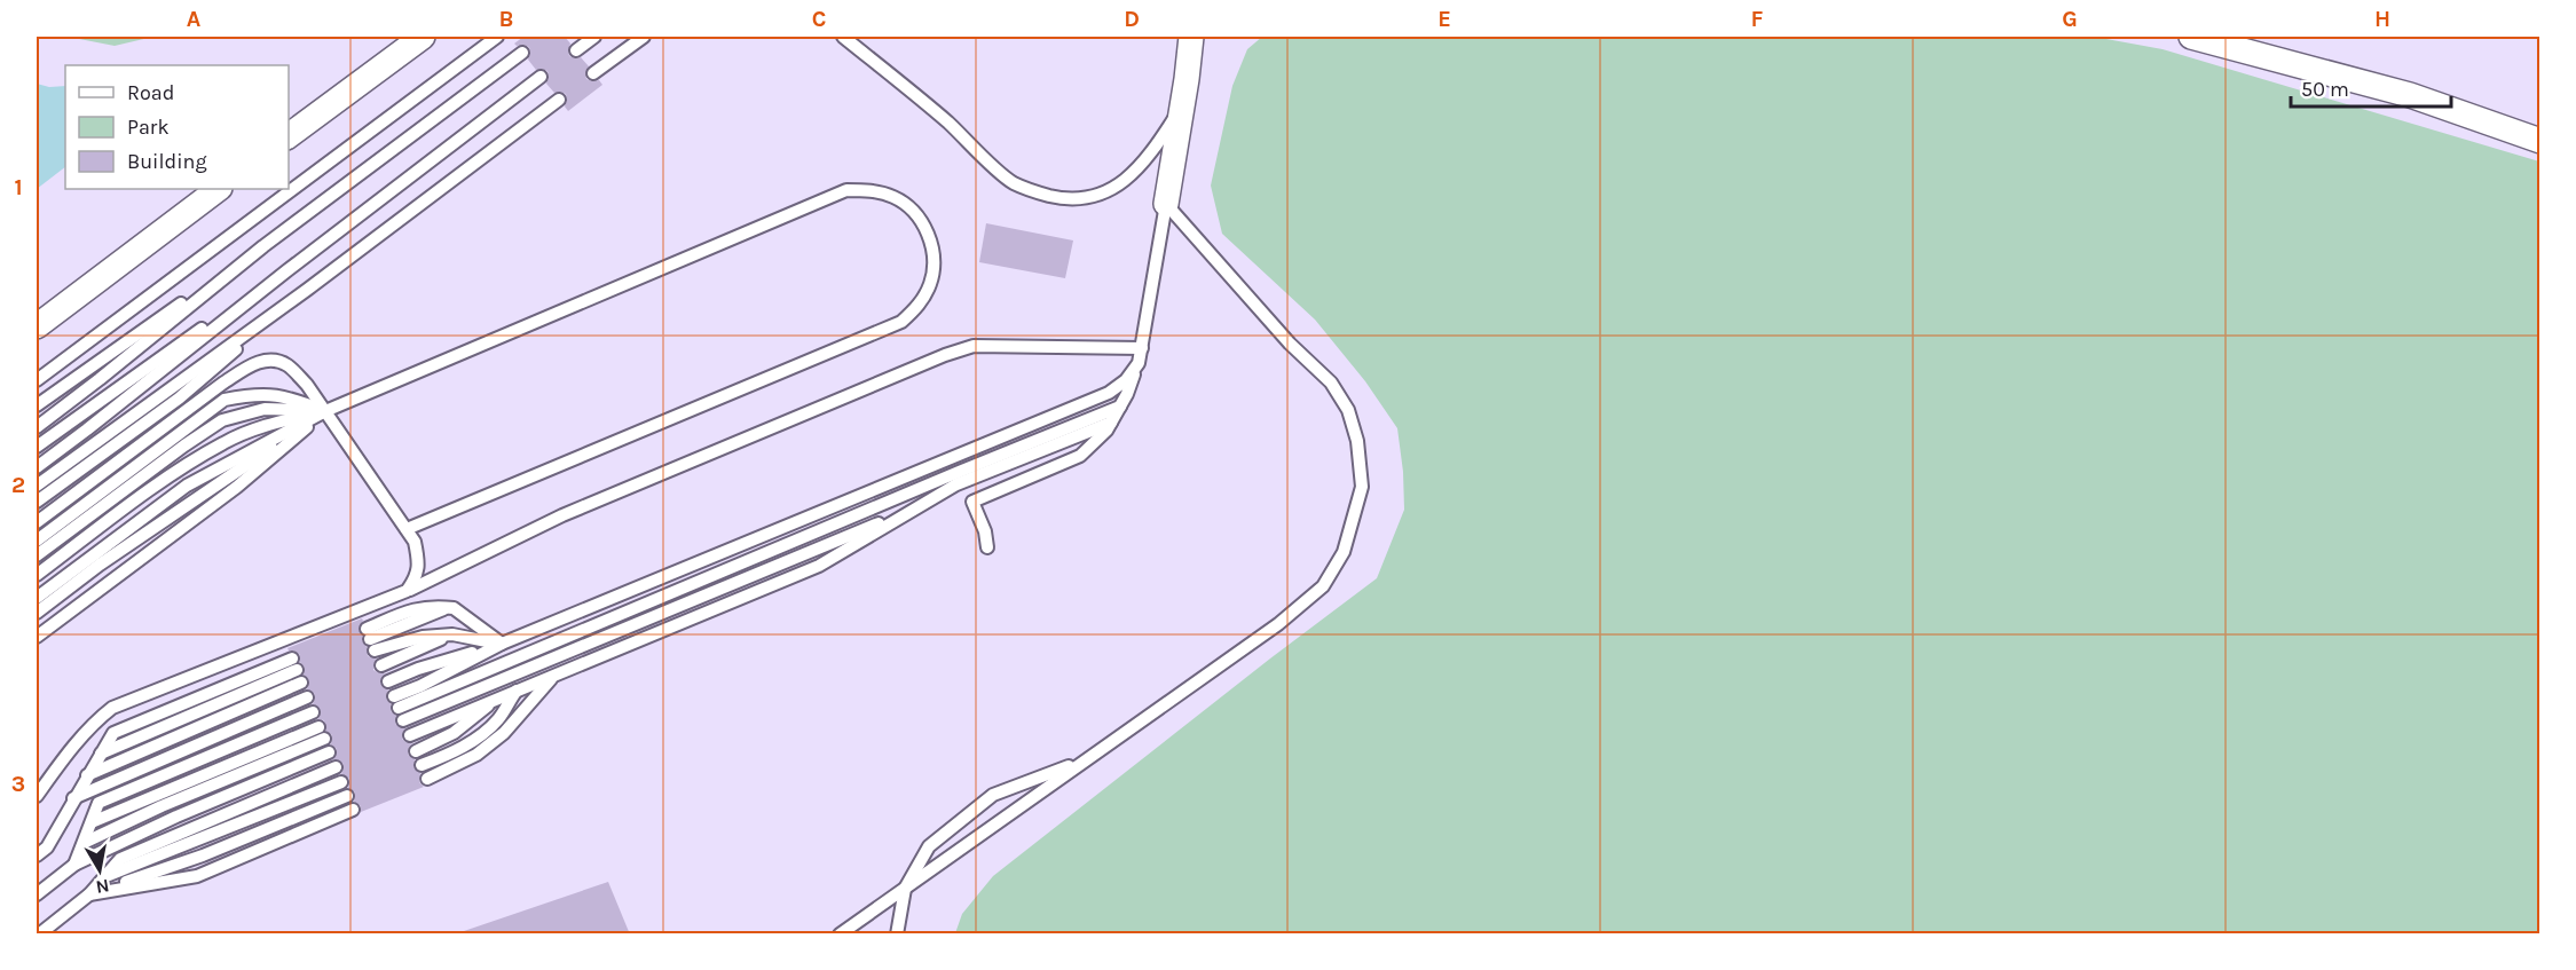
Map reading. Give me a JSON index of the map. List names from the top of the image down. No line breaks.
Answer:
{"legend":["Road","Park","Building"],"scale_bar":"50 m","north":"bottom","grid":{"columns":["A","B","C","D","E","F","G","H"],"rows":["1","2","3"]}}
